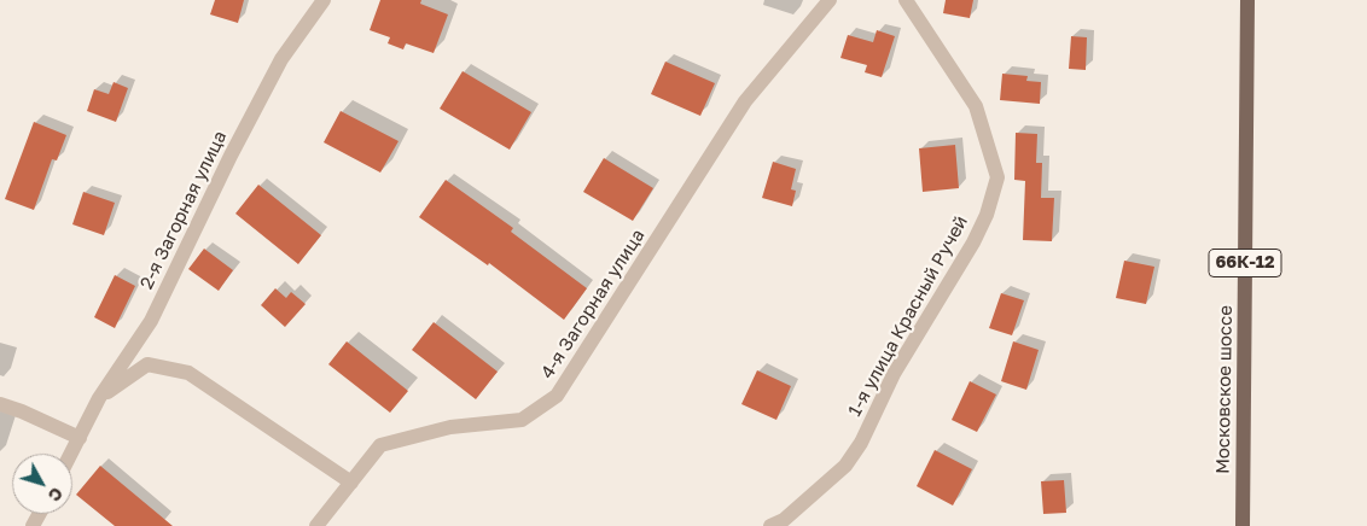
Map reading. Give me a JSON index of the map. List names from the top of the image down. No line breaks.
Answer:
{"streets":{"main road":["66К-12","Московское шоссе"],"street":["2-я Загорная улица","4-я Загорная улица","1-я улица Красный Ручей"]},"north":"bottom right"}
